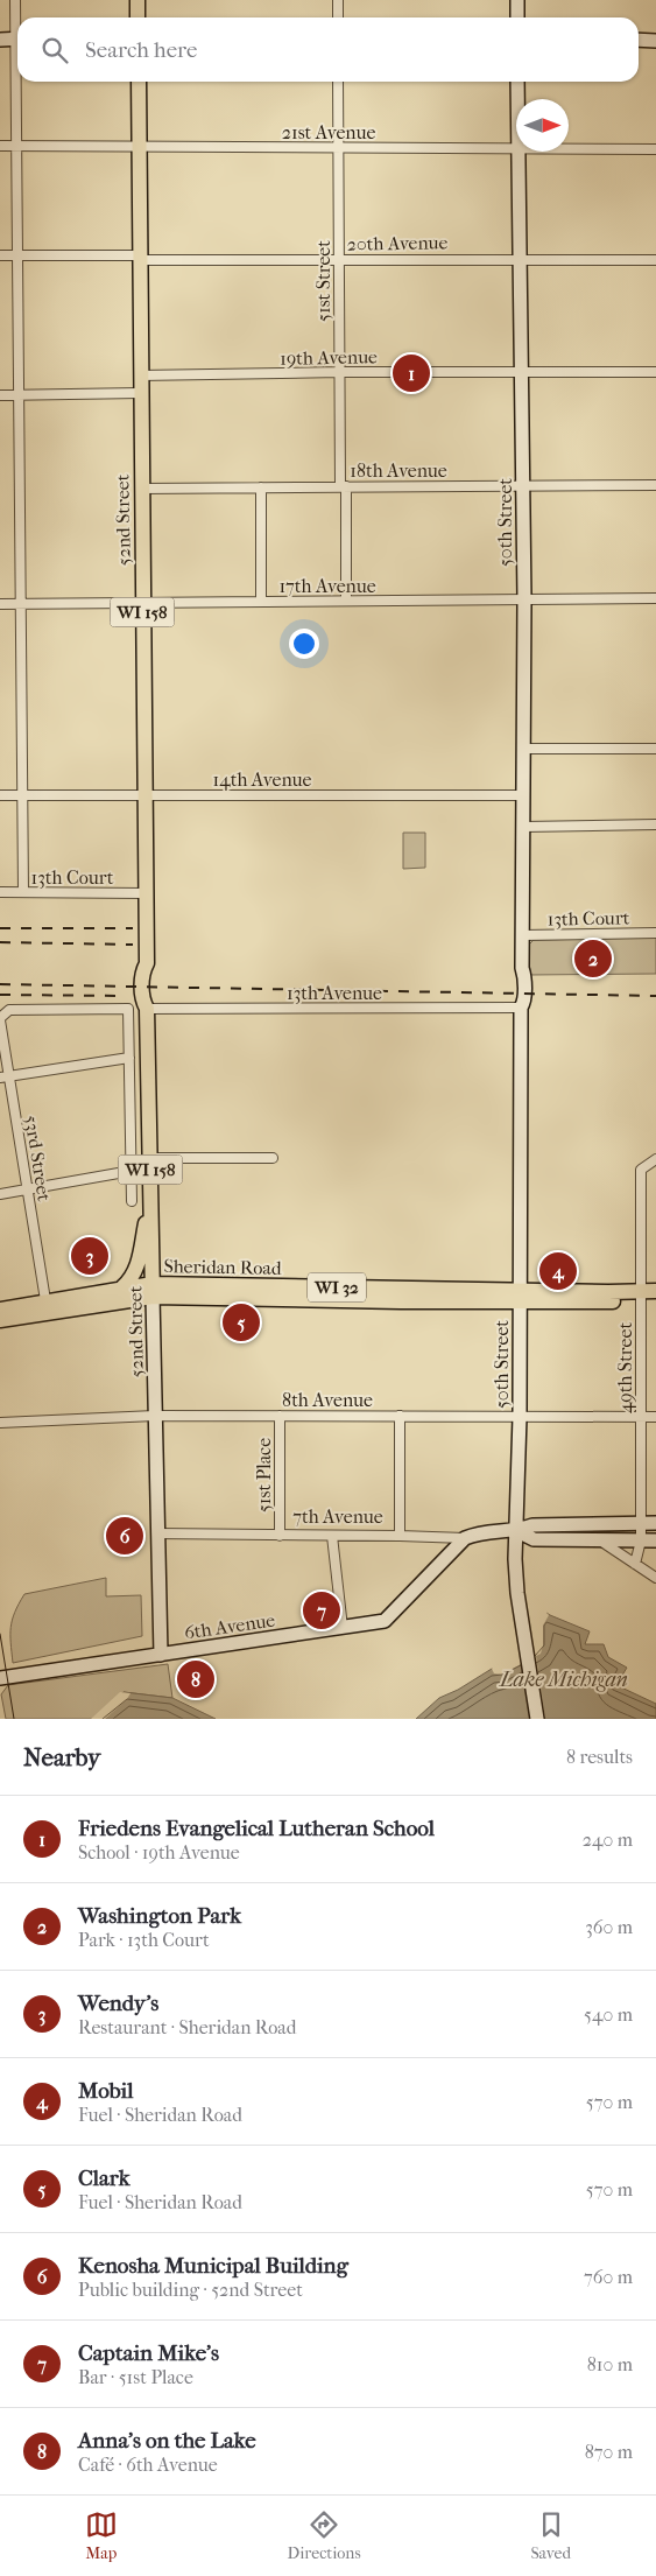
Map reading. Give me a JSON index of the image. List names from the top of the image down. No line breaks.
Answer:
{"streets":{"main road":["52nd Street","WI 158","Sheridan Road","WI 32"],"street":["21st Avenue","20th Avenue","51st Street","19th Avenue","18th Avenue","50th Street","17th Avenue","14th Avenue","13th Court","13th Avenue","53rd Street","49th Street","8th Avenue","51st Place","7th Avenue","6th Avenue"]},"crossings":[["21st Avenue","51st Street"],["21st Avenue","52nd Street"],["20th Avenue","51st Street"],["20th Avenue","52nd Street"],["20th Avenue","50th Street"],["51st Street","19th Avenue"],["51st Street","18th Avenue"],["51st Street","17th Avenue"],["19th Avenue","52nd Street"],["19th Avenue","50th Street"],["18th Avenue","52nd Street"],["18th Avenue","50th Street"],["52nd Street","17th Avenue"],["52nd Street","14th Avenue"],["52nd Street","13th Court"],["52nd Street","13th Avenue"],["52nd Street","Sheridan Road"],["52nd Street","8th Avenue"],["52nd Street","7th Avenue"],["52nd Street","6th Avenue"],["50th Street","17th Avenue"],["50th Street","14th Avenue"],["50th Street","13th Court"],["50th Street","13th Avenue"],["50th Street","Sheridan Road"],["50th Street","8th Avenue"],["50th Street","7th Avenue"],["53rd Street","Sheridan Road"],["Sheridan Road","49th Street"],["49th Street","8th Avenue"],["49th Street","7th Avenue"],["8th Avenue","51st Place"],["51st Place","7th Avenue"],["7th Avenue","6th Avenue"]],"water":["Lake Michigan"],"north":"right","page":{"search":"Search here","pins":["1","2","3","4","5","6","7","8"],"heading":["Nearby","8 results"],"list":[{"mark":"1","name":"Friedens Evangelical Lutheran School","note":"School · 19th Avenue","value":"240 m"},{"mark":"2","name":"Washington Park","note":"Park · 13th Court","value":"360 m"},{"mark":"3","name":"Wendy's","note":"Restaurant · Sheridan Road","value":"540 m"},{"mark":"4","name":"Mobil","note":"Fuel · Sheridan Road","value":"570 m"},{"mark":"5","name":"Clark","note":"Fuel · Sheridan Road","value":"570 m"},{"mark":"6","name":"Kenosha Municipal Building","note":"Public building · 52nd Street","value":"760 m"},{"mark":"7","name":"Captain Mike's","note":"Bar · 51st Place","value":"810 m"},{"mark":"8","name":"Anna's on the Lake","note":"Café · 6th Avenue","value":"870 m"}],"nav":["Map","Directions","Saved"]}}
